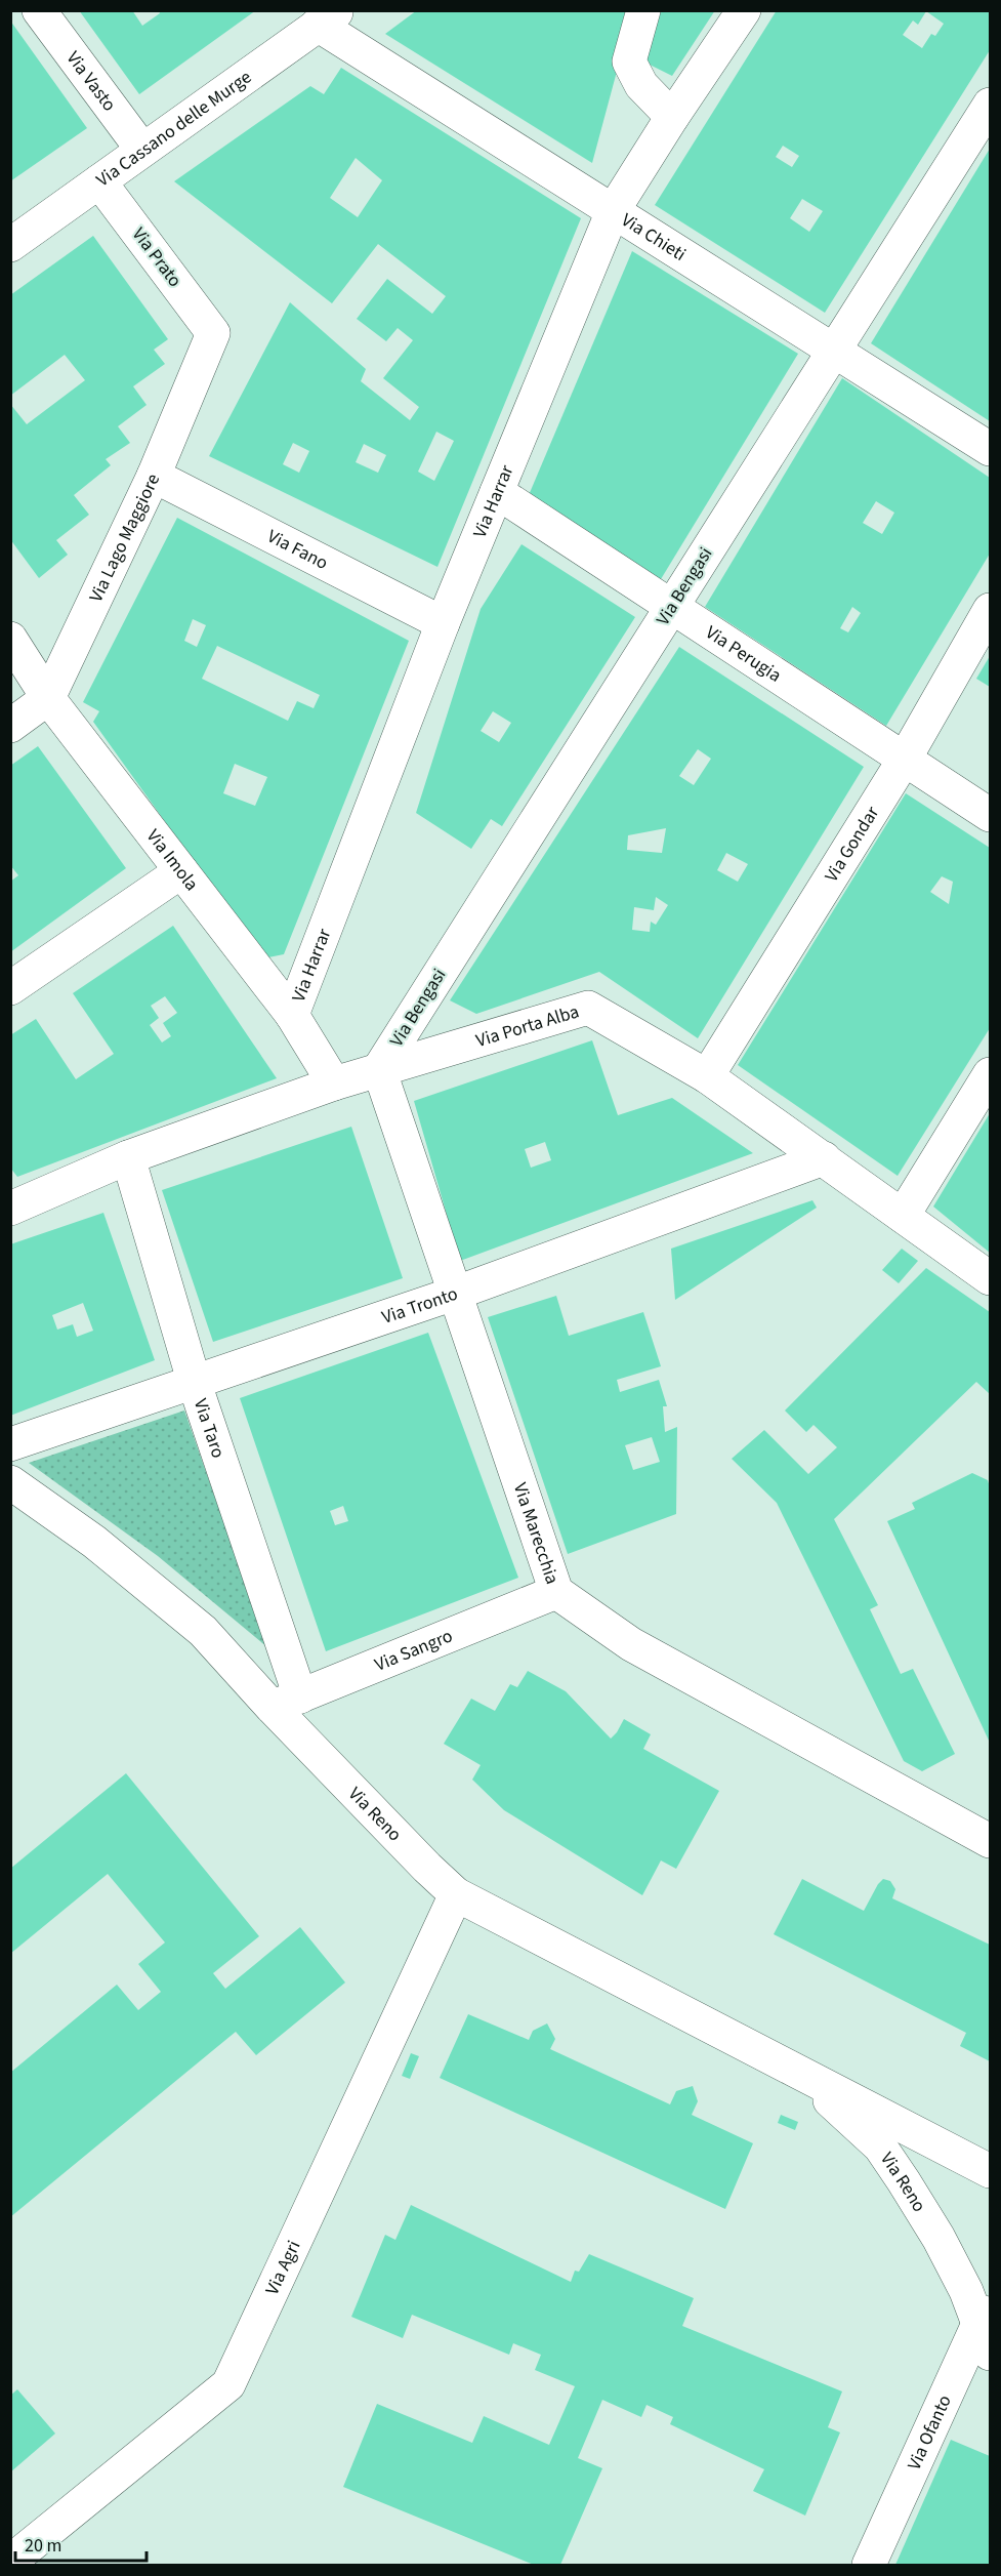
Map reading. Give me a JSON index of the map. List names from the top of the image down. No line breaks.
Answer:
{"streets":{"street":["Via Vasto","Via Cassano delle Murge","Via Chieti","Via Prato","Via Harrar","Via Lago Maggiore","Via Fano","Via Bengasi","Via Perugia","Via Gondar","Via Imola","Via Porta Alba","Via Tronto","Via Taro","Via Marecchia","Via Sangro","Via Reno","Via Agri","Via Ofanto"]},"crossings":[["Via Vasto","Via Cassano delle Murge"],["Via Cassano delle Murge","Via Chieti"],["Via Cassano delle Murge","Via Prato"],["Via Chieti","Via Harrar"],["Via Chieti","Via Bengasi"],["Via Prato","Via Lago Maggiore"],["Via Harrar","Via Fano"],["Via Harrar","Via Perugia"],["Via Harrar","Via Imola"],["Via Lago Maggiore","Via Fano"],["Via Lago Maggiore","Via Imola"],["Via Bengasi","Via Perugia"],["Via Bengasi","Via Porta Alba"],["Via Bengasi","Via Marecchia"],["Via Perugia","Via Gondar"],["Via Gondar","Via Porta Alba"],["Via Imola","Via Porta Alba"],["Via Porta Alba","Via Tronto"],["Via Porta Alba","Via Taro"],["Via Porta Alba","Via Marecchia"],["Via Tronto","Via Taro"],["Via Tronto","Via Marecchia"],["Via Taro","Via Sangro"],["Via Taro","Via Reno"],["Via Marecchia","Via Sangro"],["Via Sangro","Via Reno"],["Via Reno","Via Agri"],["Via Reno","Via Ofanto"]],"scale_bar":"20 m"}
